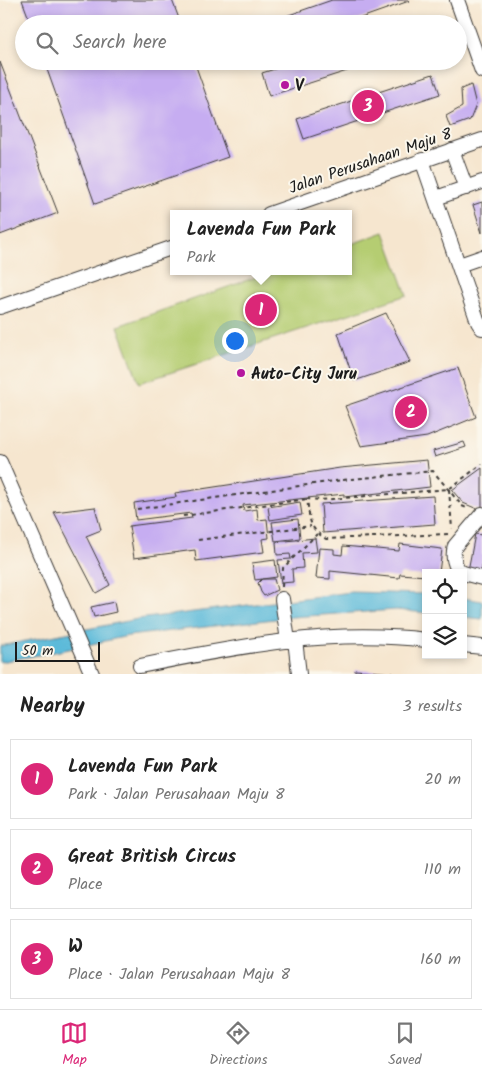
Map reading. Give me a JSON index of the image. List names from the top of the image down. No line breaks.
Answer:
{"streets":{"street":["Jalan Perusahaan Maju 8"]},"places":["V","Auto-City Juru"],"scale_bar":"50 m","page":{"search":"Search here","pins":["3","1","2"],"popup":["Lavenda Fun Park","Park"],"scale":"50 m","heading":["Nearby","3 results"],"list":[{"mark":"1","name":"Lavenda Fun Park","note":"Park · Jalan Perusahaan Maju 8","value":"20 m"},{"mark":"2","name":"Great British Circus","note":"Place","value":"110 m"},{"mark":"3","name":"W","note":"Place · Jalan Perusahaan Maju 8","value":"160 m"}],"nav":["Map","Directions","Saved"]}}
